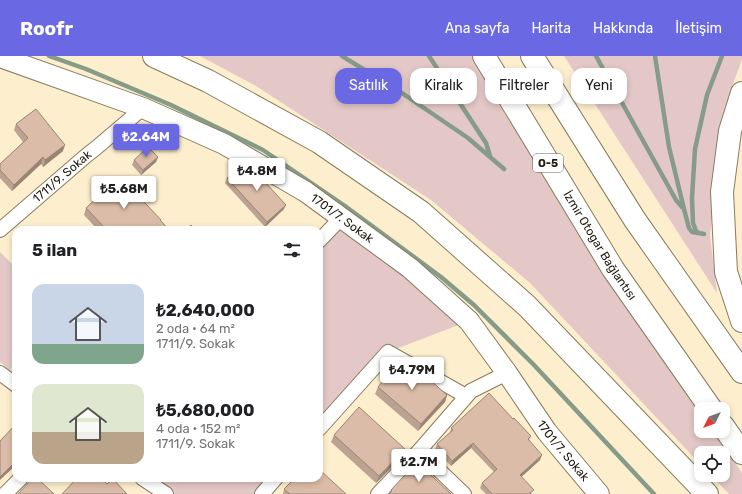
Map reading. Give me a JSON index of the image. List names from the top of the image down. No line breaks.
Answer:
{"streets":{"highway":["O-5","İzmir Otogar Bağlantısı"],"street":["1711/9. Sokak","1701/7. Sokak"]},"crossings":[["1711/9. Sokak","1701/7. Sokak"]],"north":"bottom left","page":{"header":"Roofr","nav":["Ana sayfa","Harita","Hakkında","İletişim"],"chip":["Satılık","Kiralık","Filtreler","Yeni"],"price":["₺2.64M","₺4.8M","₺5.68M","₺4.79M","₺2.7M"],"heading":"5 ilan","list":[{"name":"₺2,640,000","note":"2 oda · 64 m² · 1711/9. Sokak"},{"name":"₺5,680,000","note":"4 oda · 152 m² · 1711/9. Sokak"}]}}
